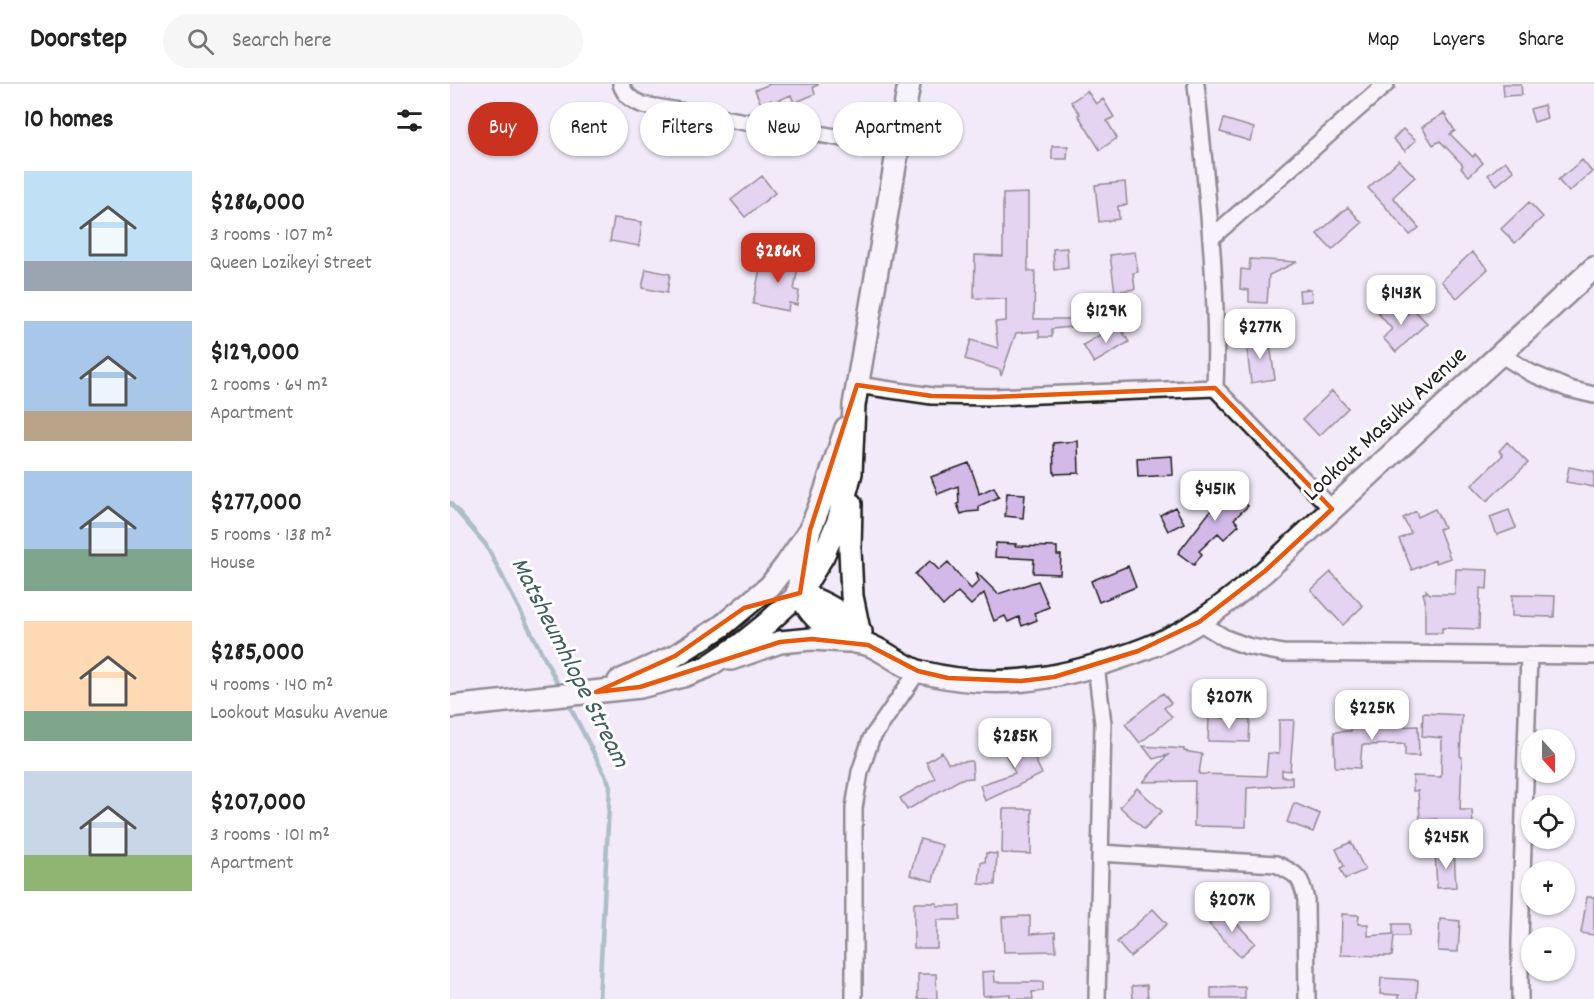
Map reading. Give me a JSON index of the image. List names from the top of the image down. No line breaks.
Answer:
{"streets":{"main road":["Lookout Masuku Avenue"]},"water":["Matsheumhlope Stream"],"north":"bottom","page":{"header":"Doorstep","search":"Search here","nav":["Map","Layers","Share"],"heading":"10 homes","chip":["Buy","Rent","Filters","New","Apartment"],"list":[{"name":"$286,000","note":"3 rooms · 107 m² · Queen Lozikeyi Street"},{"name":"$129,000","note":"2 rooms · 64 m² · Apartment"},{"name":"$277,000","note":"5 rooms · 138 m² · House"},{"name":"$285,000","note":"4 rooms · 140 m² · Lookout Masuku Avenue"},{"name":"$207,000","note":"3 rooms · 101 m² · Apartment"}],"price":["$286K","$143K","$129K","$277K","$451K","$207K","$225K","$285K","$245K","$207K"],"map_buttons":["+","−"]}}
